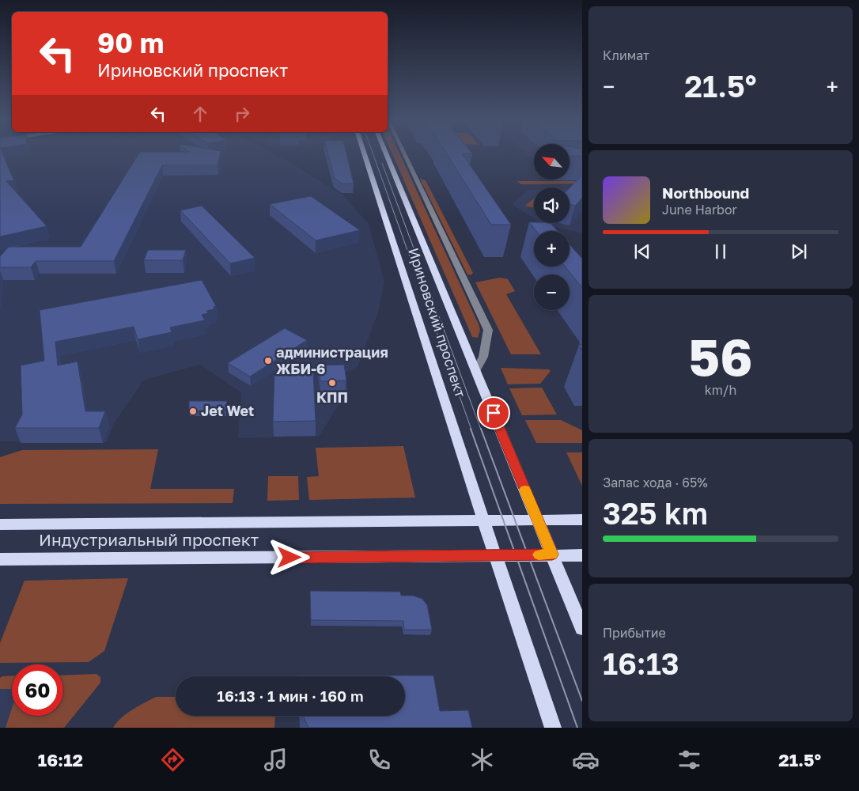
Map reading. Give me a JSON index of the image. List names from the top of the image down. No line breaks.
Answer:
{"streets":{"main road":["Ириновский проспект","Индустриальный проспект"]},"crossings":[["Ириновский проспект","Индустриальный проспект"]],"places":["администрация ЖБИ-6","КПП","Jet Wet"],"north":"top left","page":{"tile":["Климат",["56","km/h"],["Запас хода · 65%","325 km"],["Прибытие","16:13"]],"turn":["90 m","Ириновский проспект"],"heat":["−","21.5°","+"],"map_buttons":["+","−"],"song":["Northbound","June Harbor"],"limit":"60","trip":"16:13 · 1 мин · 160 m","tabs":["16:12","21.5°"]}}
